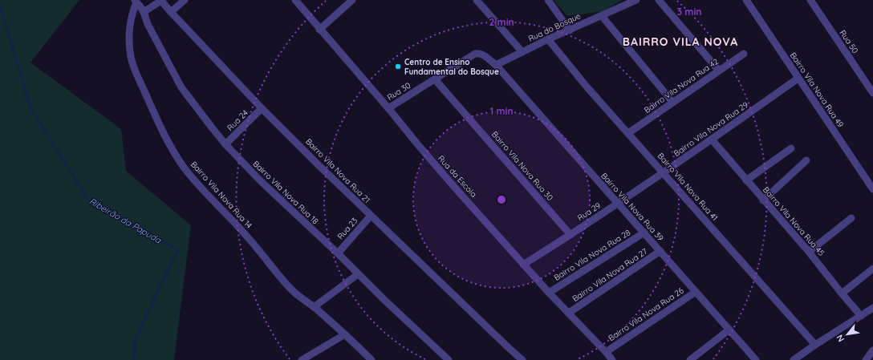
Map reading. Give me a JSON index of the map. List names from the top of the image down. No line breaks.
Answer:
{"streets":{"street":["Rua do Bosque","Rua 50","Bairro Vila Nova Rua 42","Bairro Vila Nova Rua 49","Rua 30","Rua 24","Bairro Vila Nova Rua 29","Bairro Vila Nova Rua 30","Bairro Vila Nova Rua 21","Rua da Escola","Bairro Vila Nova Rua 41","Bairro Vila Nova Rua 18","Bairro Vila Nova Rua 14","Bairro Vila Nova Rua 39","Rua 29","Bairro Vila Nova Rua 45","Rua 23","Bairro Vila Nova Rua 28","Bairro Vila Nova Rua 27","Bairro Vila Nova Rua 26"]},"crossings":[["Rua do Bosque","Rua 30"],["Rua do Bosque","Bairro Vila Nova Rua 41"],["Rua do Bosque","Bairro Vila Nova Rua 39"],["Bairro Vila Nova Rua 42","Bairro Vila Nova Rua 41"],["Bairro Vila Nova Rua 49","Bairro Vila Nova Rua 29"],["Rua 30","Bairro Vila Nova Rua 30"],["Rua 30","Rua da Escola"],["Rua 30","Bairro Vila Nova Rua 39"],["Rua 24","Bairro Vila Nova Rua 21"],["Rua 24","Bairro Vila Nova Rua 18"],["Bairro Vila Nova Rua 29","Bairro Vila Nova Rua 41"],["Bairro Vila Nova Rua 29","Bairro Vila Nova Rua 39"],["Bairro Vila Nova Rua 29","Rua 29"],["Bairro Vila Nova Rua 29","Bairro Vila Nova Rua 45"],["Bairro Vila Nova Rua 30","Rua 29"],["Bairro Vila Nova Rua 21","Rua 23"],["Rua da Escola","Bairro Vila Nova Rua 28"],["Rua da Escola","Bairro Vila Nova Rua 27"],["Rua da Escola","Bairro Vila Nova Rua 26"],["Bairro Vila Nova Rua 18","Bairro Vila Nova Rua 14"],["Bairro Vila Nova Rua 18","Rua 23"],["Bairro Vila Nova Rua 39","Rua 29"],["Bairro Vila Nova Rua 39","Bairro Vila Nova Rua 28"],["Bairro Vila Nova Rua 39","Bairro Vila Nova Rua 27"],["Bairro Vila Nova Rua 39","Bairro Vila Nova Rua 26"]],"districts":["BAIRRO VILA NOVA"],"water":["Ribeirão da Papuda"],"places":["Centro de Ensino Fundamental do Bosque"],"north":"bottom left","rings":["3 min","2 min","1 min"]}
